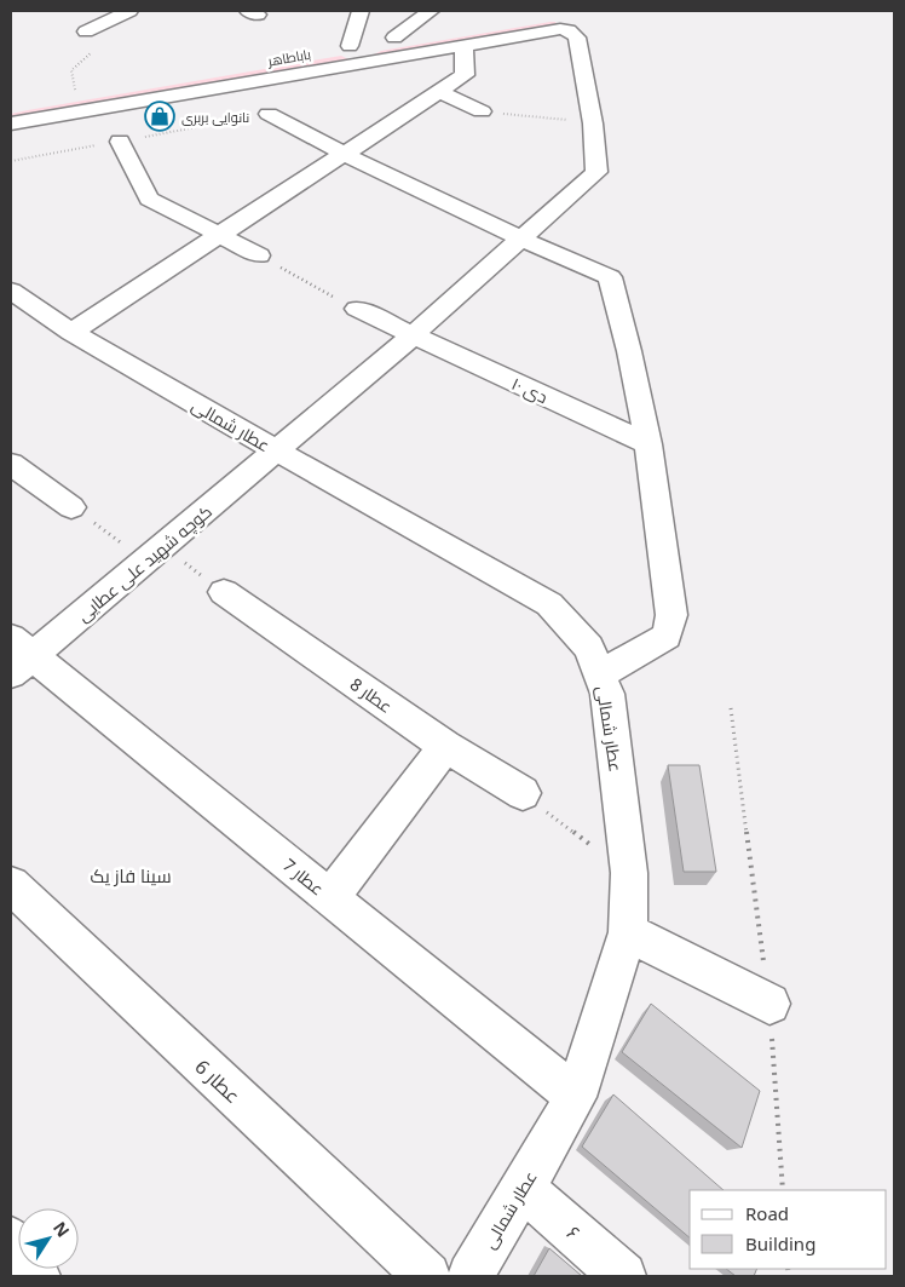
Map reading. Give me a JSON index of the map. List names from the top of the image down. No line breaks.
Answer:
{"streets":{"street":["باباطاهر","دی ۱۰","عطار شمالی","کوچه شهید علی عطایی","عطار 8","عطار 7","عطار 6","۶"]},"crossings":[["دی ۱۰","کوچه شهید علی عطایی"],["عطار شمالی","کوچه شهید علی عطایی"],["عطار شمالی","عطار 7"],["عطار شمالی","۶"],["کوچه شهید علی عطایی","عطار 7"]],"districts":["سینا فاز یک"],"places":{"shop":["نانوایی بربری"]},"legend":["Road","Building"],"north":"top right"}
